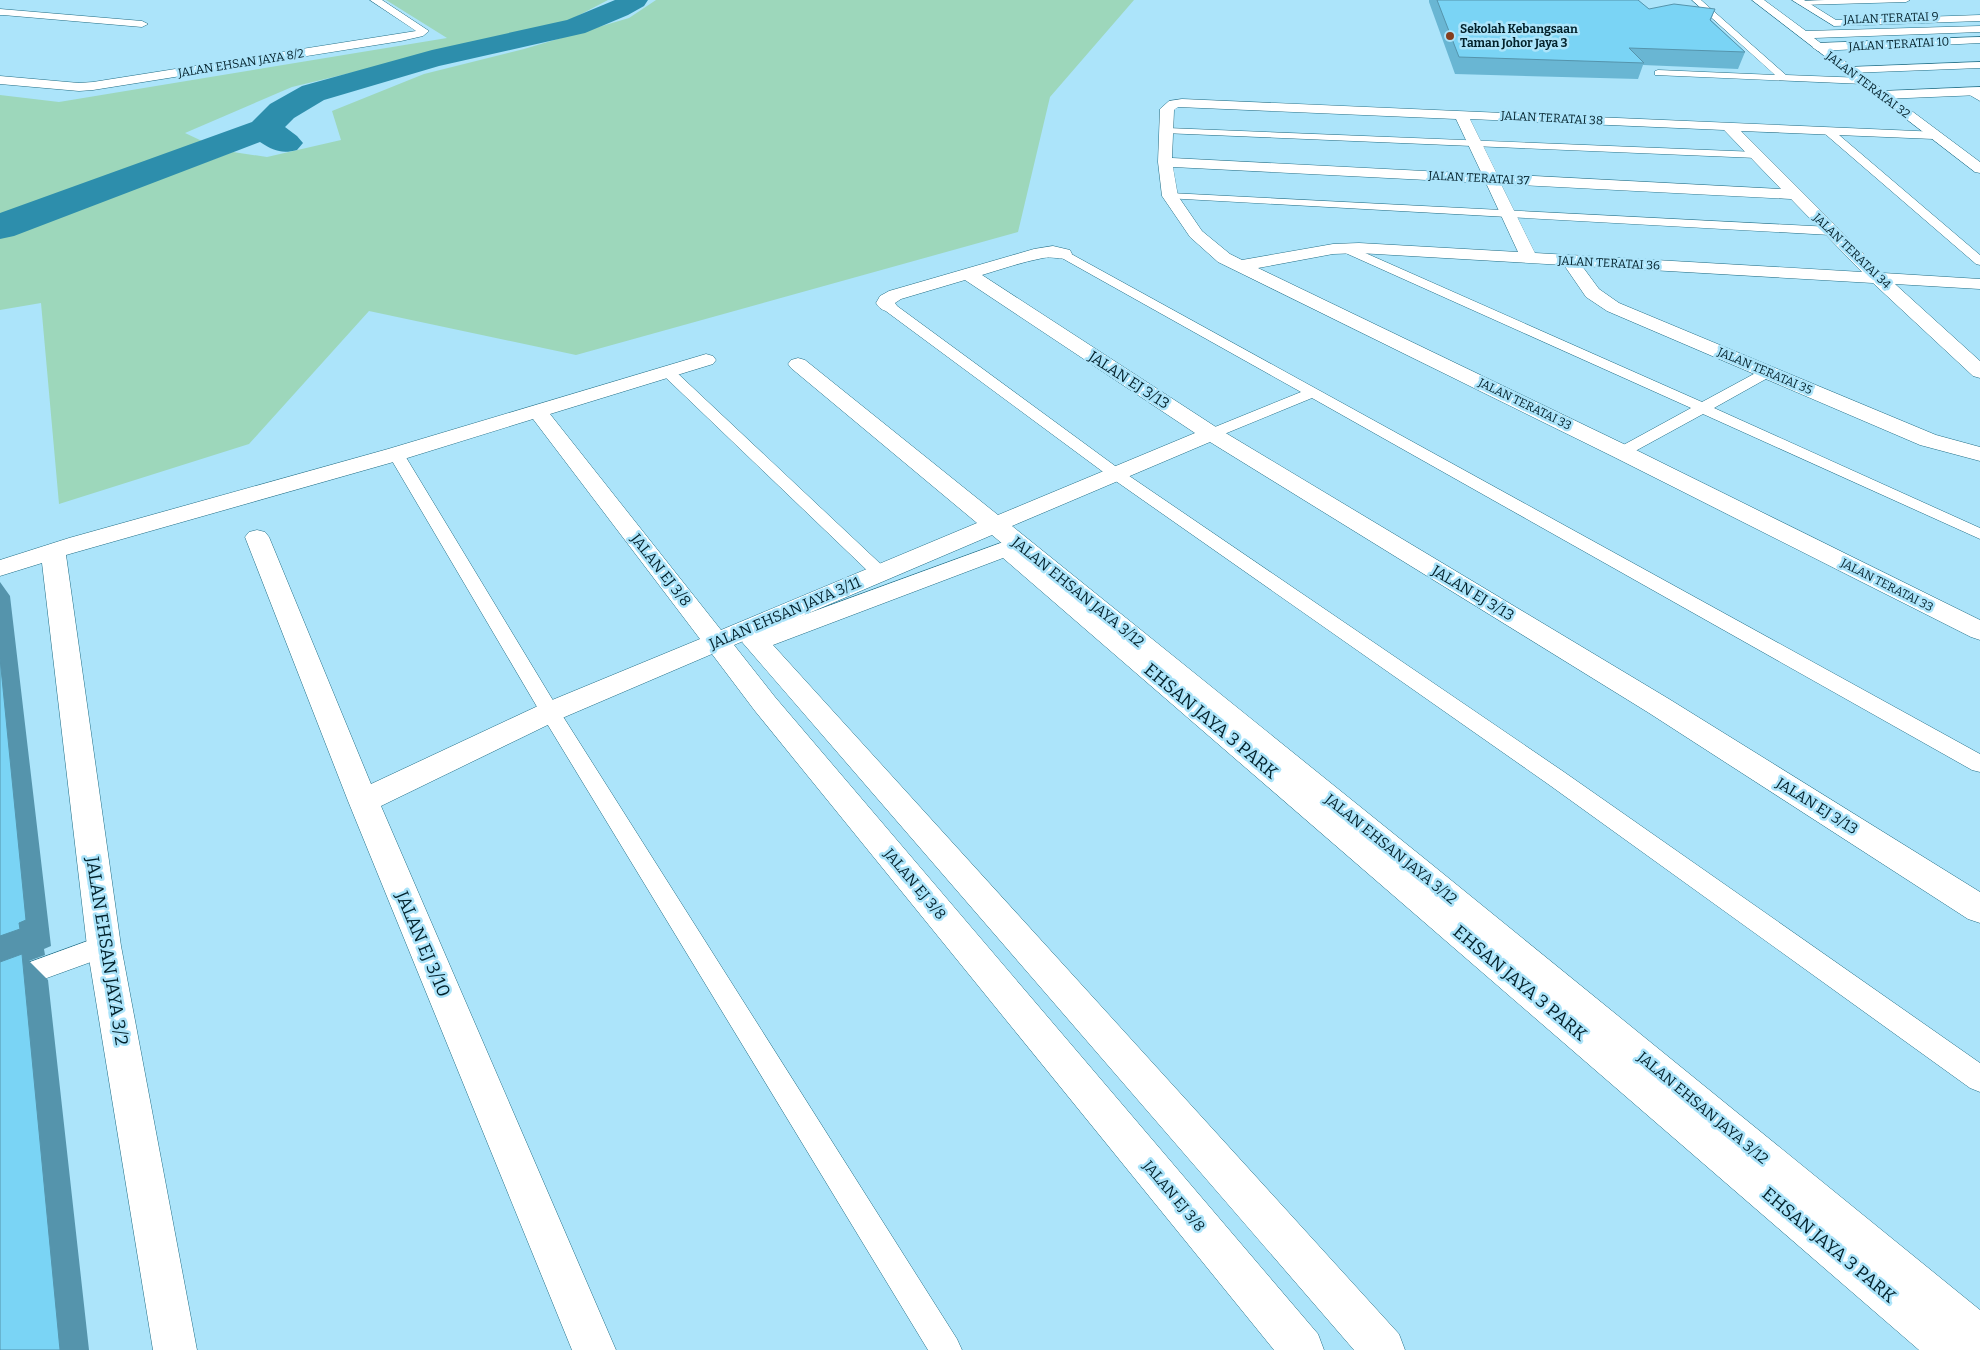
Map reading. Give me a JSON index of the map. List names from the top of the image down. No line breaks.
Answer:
{"streets":{"street":["JALAN TERATAI 9","JALAN TERATAI 10","JALAN EHSAN JAYA 8/2","JALAN TERATAI 32","JALAN TERATAI 38","JALAN TERATAI 37","JALAN TERATAI 34","JALAN TERATAI 36","JALAN TERATAI 35","JALAN EJ 3/13","JALAN TERATAI 33","JALAN EJ 3/8","JALAN EHSAN JAYA 3/12","JALAN EHSAN JAYA 3/11","EHSAN JAYA 3 PARK","JALAN EJ 3/10","JALAN EHSAN JAYA 3/2"]},"crossings":[["JALAN TERATAI 9","JALAN TERATAI 32"],["JALAN TERATAI 10","JALAN TERATAI 32"],["JALAN TERATAI 32","JALAN TERATAI 38"],["JALAN TERATAI 38","JALAN TERATAI 34"],["JALAN TERATAI 38","JALAN TERATAI 33"],["JALAN TERATAI 37","JALAN TERATAI 34"],["JALAN TERATAI 37","JALAN TERATAI 33"],["JALAN TERATAI 34","JALAN TERATAI 36"],["JALAN TERATAI 36","JALAN TERATAI 35"],["JALAN TERATAI 36","JALAN TERATAI 33"],["JALAN EJ 3/13","JALAN EHSAN JAYA 3/11"],["JALAN EJ 3/8","JALAN EHSAN JAYA 3/11"],["JALAN EHSAN JAYA 3/12","JALAN EHSAN JAYA 3/11"],["JALAN EHSAN JAYA 3/11","JALAN EJ 3/10"]],"places":["Sekolah Kebangsaan Taman Johor Jaya 3"]}
